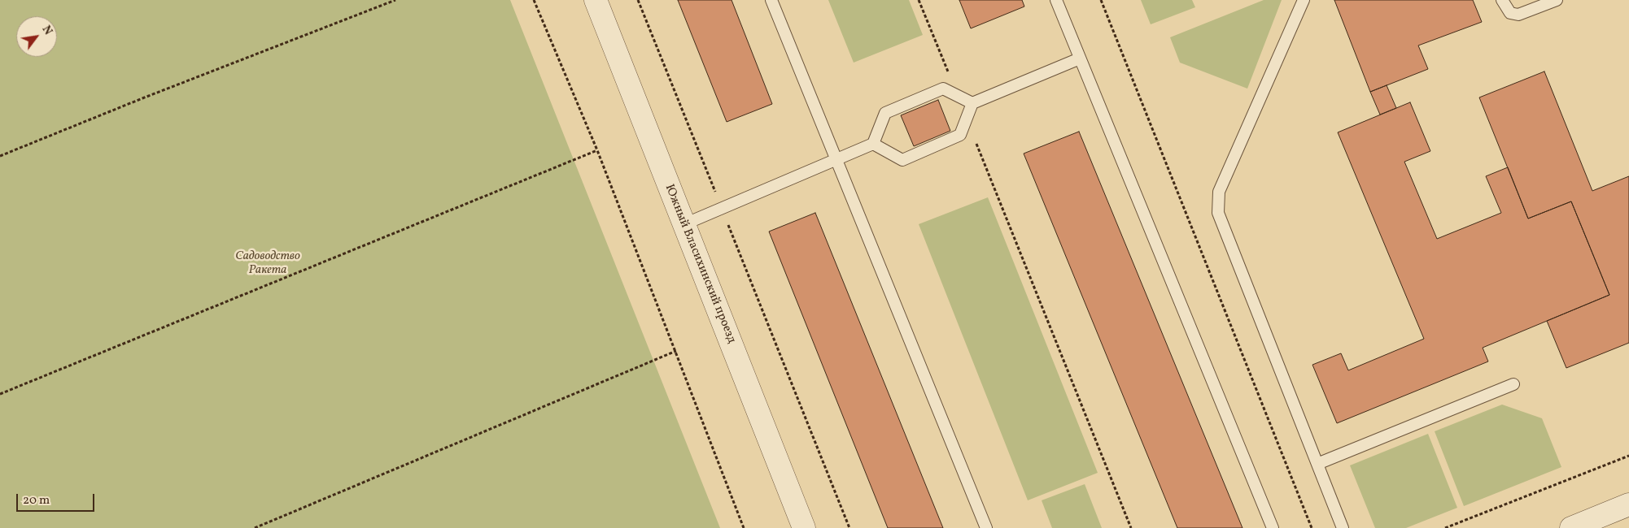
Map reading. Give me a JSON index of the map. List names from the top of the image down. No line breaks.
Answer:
{"streets":{"street":["Южный Власихинский проезд"]},"parks":["Садоводство Ракета"],"scale_bar":"20 m","north":"top right"}
